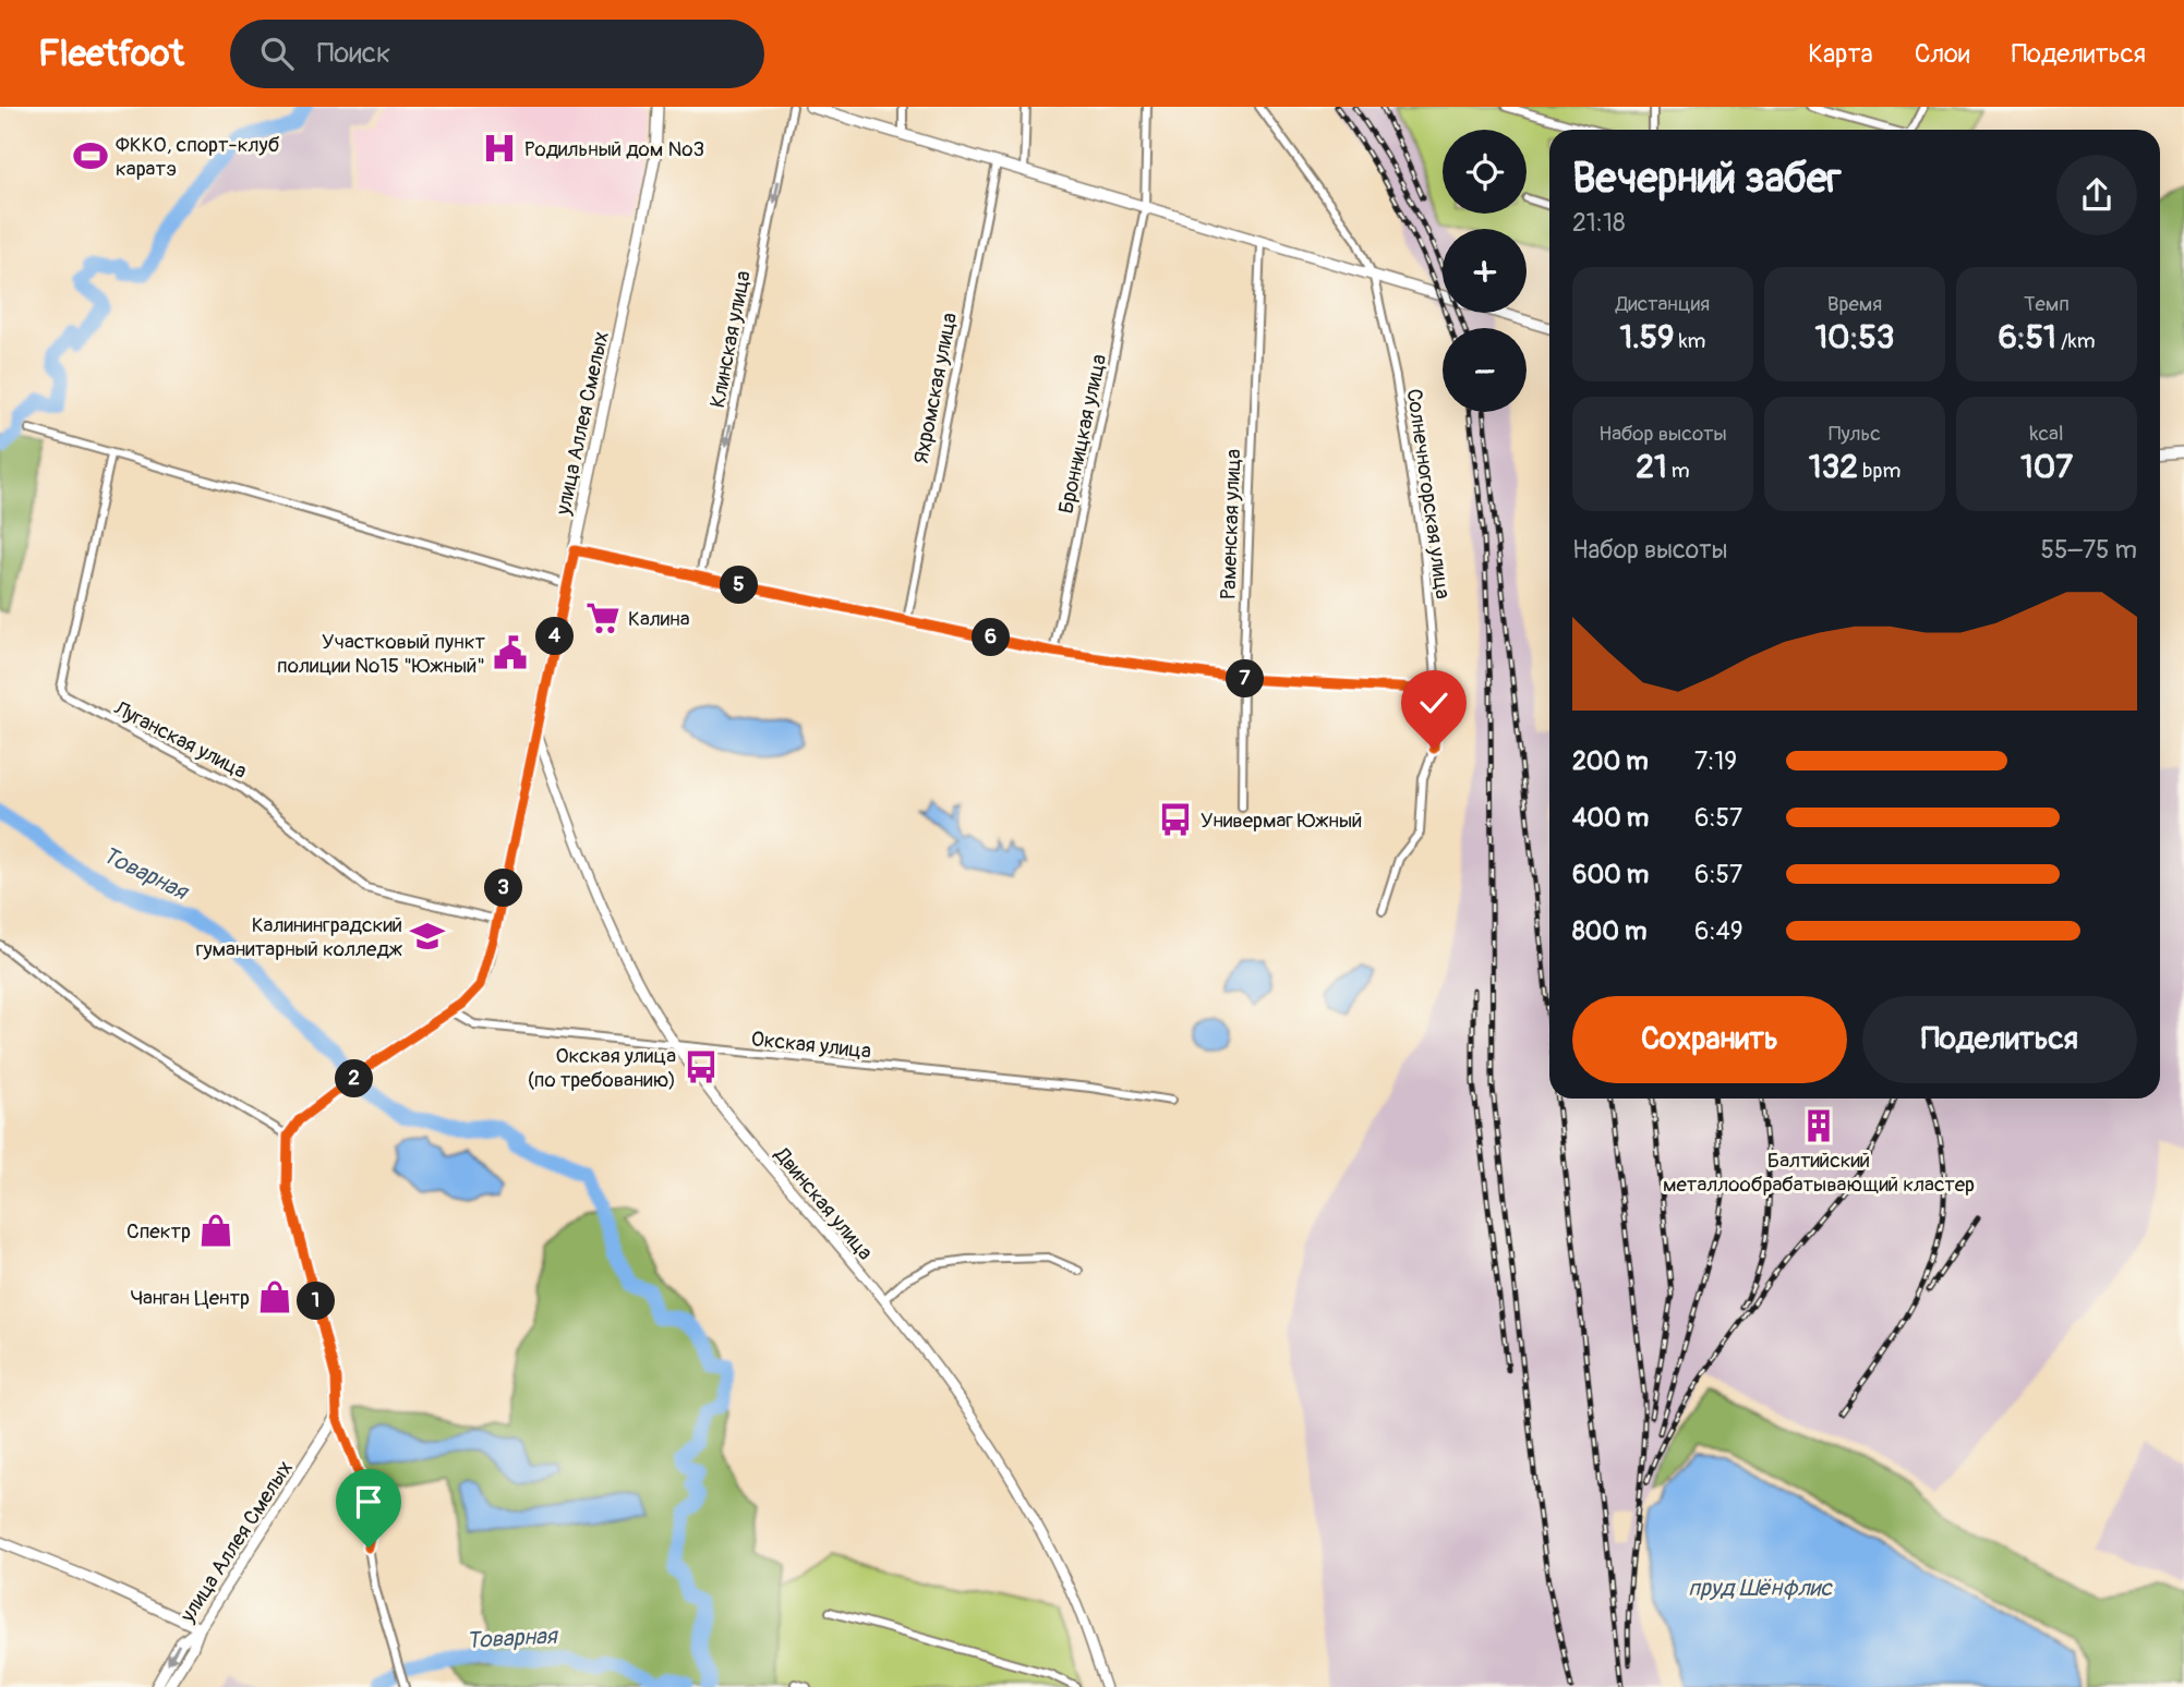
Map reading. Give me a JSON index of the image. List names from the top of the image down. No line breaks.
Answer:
{"streets":{"main road":["улица Аллея Смелых"],"street":["Клинская улица","Яхромская улица","Бронницкая улица","Солнечногорская улица","Раменская улица","Луганская улица","Окская улица","Двинская улица"]},"crossings":[["улица Аллея Смелых","Луганская улица"],["улица Аллея Смелых","Окская улица"],["улица Аллея Смелых","Двинская улица"],["Окская улица","Двинская улица"]],"one_way":["Клинская улица"],"water":["Товарная","пруд Шёнфлис"],"places":{"hospital":["Родильный дом №3"],"sports":["ФККО, спорт-клуб каратэ"],"supermarket":["Калина"],"public building":["Участковый пункт полиции №15 \"Южный\""],"bus stop":["Универмаг Южный","Окская улица (по требованию)"],"school or university":["Калининградский гуманитарный колледж"],"building":["Балтийский металлообрабатывающий кластер"],"shop":["Спектр","Чанган Центр"]},"page":{"header":"Fleetfoot","search":"Поиск","nav":["Карта","Слои","Поделиться"],"map_buttons":["+","−"],"heading":["Вечерний забег","21:18"],"stats":[["Дистанция","1.59 km"],["Время","10:53"],["Темп","6:51 /km"],["Набор высоты","21 m"],["Пульс","132 bpm"],["kcal","107"]],"chart":["Набор высоты","55–75 m"],"pins":["5","4","6","7","3","2","1"],"list":[{"name":"200 m","note":"7:19"},{"name":"400 m","note":"6:57"},{"name":"600 m","note":"6:57"},{"name":"800 m","note":"6:49"}],"buttons":["Сохранить","Поделиться"]}}
